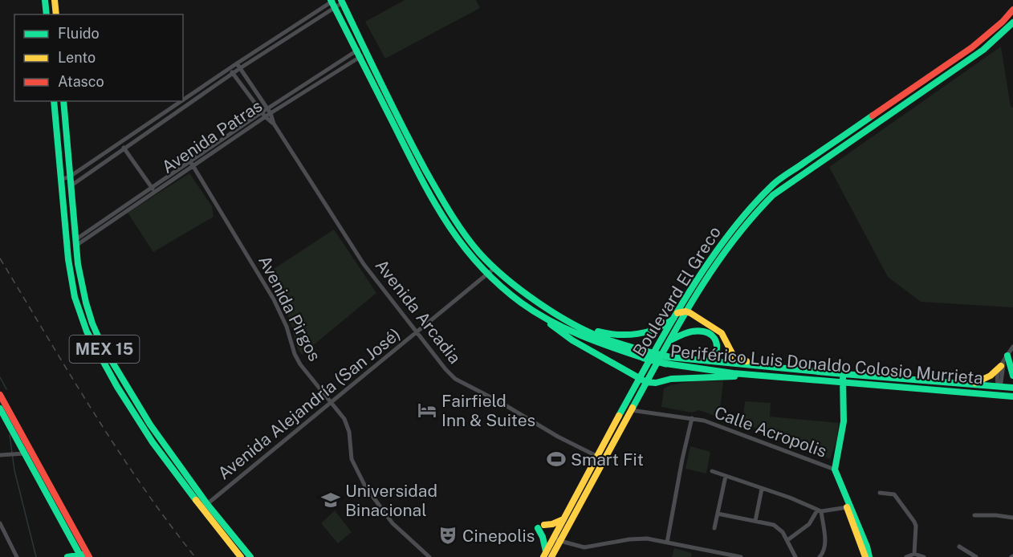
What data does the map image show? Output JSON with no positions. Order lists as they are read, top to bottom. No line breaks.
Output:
{"streets":{"main road":["Boulevard El Greco","MEX 15","Periférico Luis Donaldo Colosio Murrieta"],"street":["Avenida Patras","Avenida Pirgos","Avenida Arcadia","Avenida Alejandría (San José)","Calle Acropolis"]},"crossings":[["Avenida Patras","Avenida Pirgos"],["Avenida Patras","Avenida Arcadia"],["Avenida Patras","MEX 15"],["Avenida Patras","Periférico Luis Donaldo Colosio Murrieta"],["Boulevard El Greco","Avenida Arcadia"],["Boulevard El Greco","Calle Acropolis"],["Avenida Pirgos","Avenida Alejandría (San José)"],["Avenida Arcadia","Avenida Alejandría (San José)"],["MEX 15","Avenida Alejandría (San José)"],["Periférico Luis Donaldo Colosio Murrieta","Avenida Alejandría (San José)"]],"places":{"hotel":["Fairfield Inn & Suites"],"sports":["Smart Fit"],"school or university":["Universidad Binacional"],"theatre":["Cinepolis"]},"legend":["Fluido","Lento","Atasco"]}
